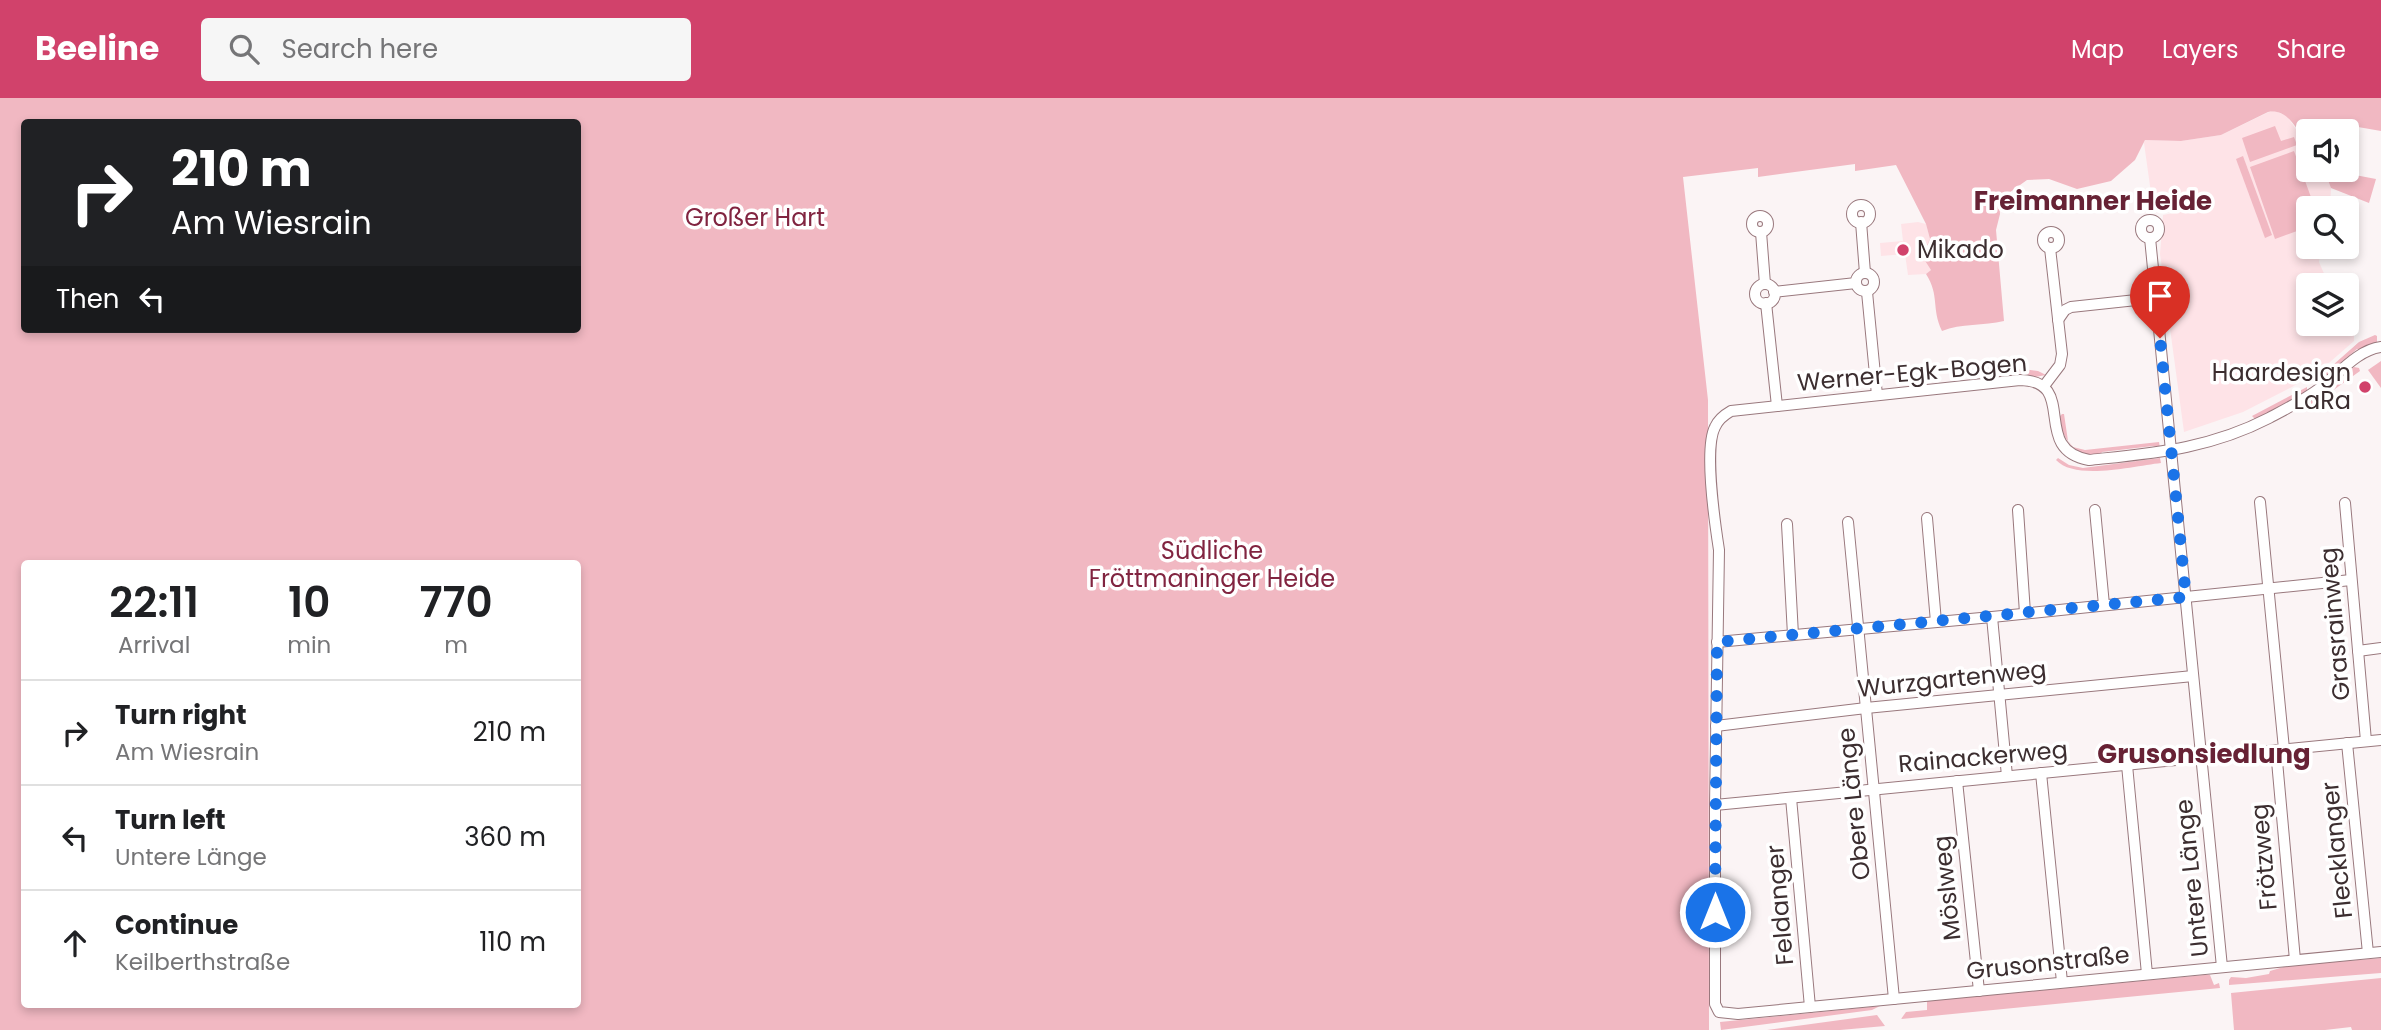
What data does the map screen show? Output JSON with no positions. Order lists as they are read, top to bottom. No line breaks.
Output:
{"streets":{"street":["Werner-Egk-Bogen","Grasrainweg","Wurzgartenweg","Rainackerweg","Obere Länge","Flecklanger","Frötzweg","Untere Länge","Möslweg","Feldanger","Grusonstraße"]},"crossings":[["Werner-Egk-Bogen","Wurzgartenweg"],["Werner-Egk-Bogen","Rainackerweg"],["Werner-Egk-Bogen","Untere Länge"],["Werner-Egk-Bogen","Grusonstraße"],["Grasrainweg","Rainackerweg"],["Wurzgartenweg","Obere Länge"],["Wurzgartenweg","Untere Länge"],["Rainackerweg","Obere Länge"],["Rainackerweg","Flecklanger"],["Rainackerweg","Frötzweg"],["Rainackerweg","Untere Länge"],["Rainackerweg","Möslweg"],["Rainackerweg","Feldanger"],["Obere Länge","Grusonstraße"],["Flecklanger","Grusonstraße"],["Frötzweg","Grusonstraße"],["Untere Länge","Grusonstraße"],["Möslweg","Grusonstraße"],["Feldanger","Grusonstraße"]],"districts":["Freimanner Heide","Grusonsiedlung"],"parks":["Großer Hart","Südliche Fröttmaninger Heide"],"places":["Mikado","Haardesign LaRa"],"page":{"header":"Beeline","search":"Search here","nav":["Map","Layers","Share"],"turn":["210 m","Am Wiesrain"],"then":"Then","eta":["22:11","Arrival","10","min","770","m"],"list":[{"name":"Turn right","note":"Am Wiesrain","value":"210 m"},{"name":"Turn left","note":"Untere Länge","value":"360 m"},{"name":"Continue","note":"Keilberthstraße","value":"110 m"}]}}
